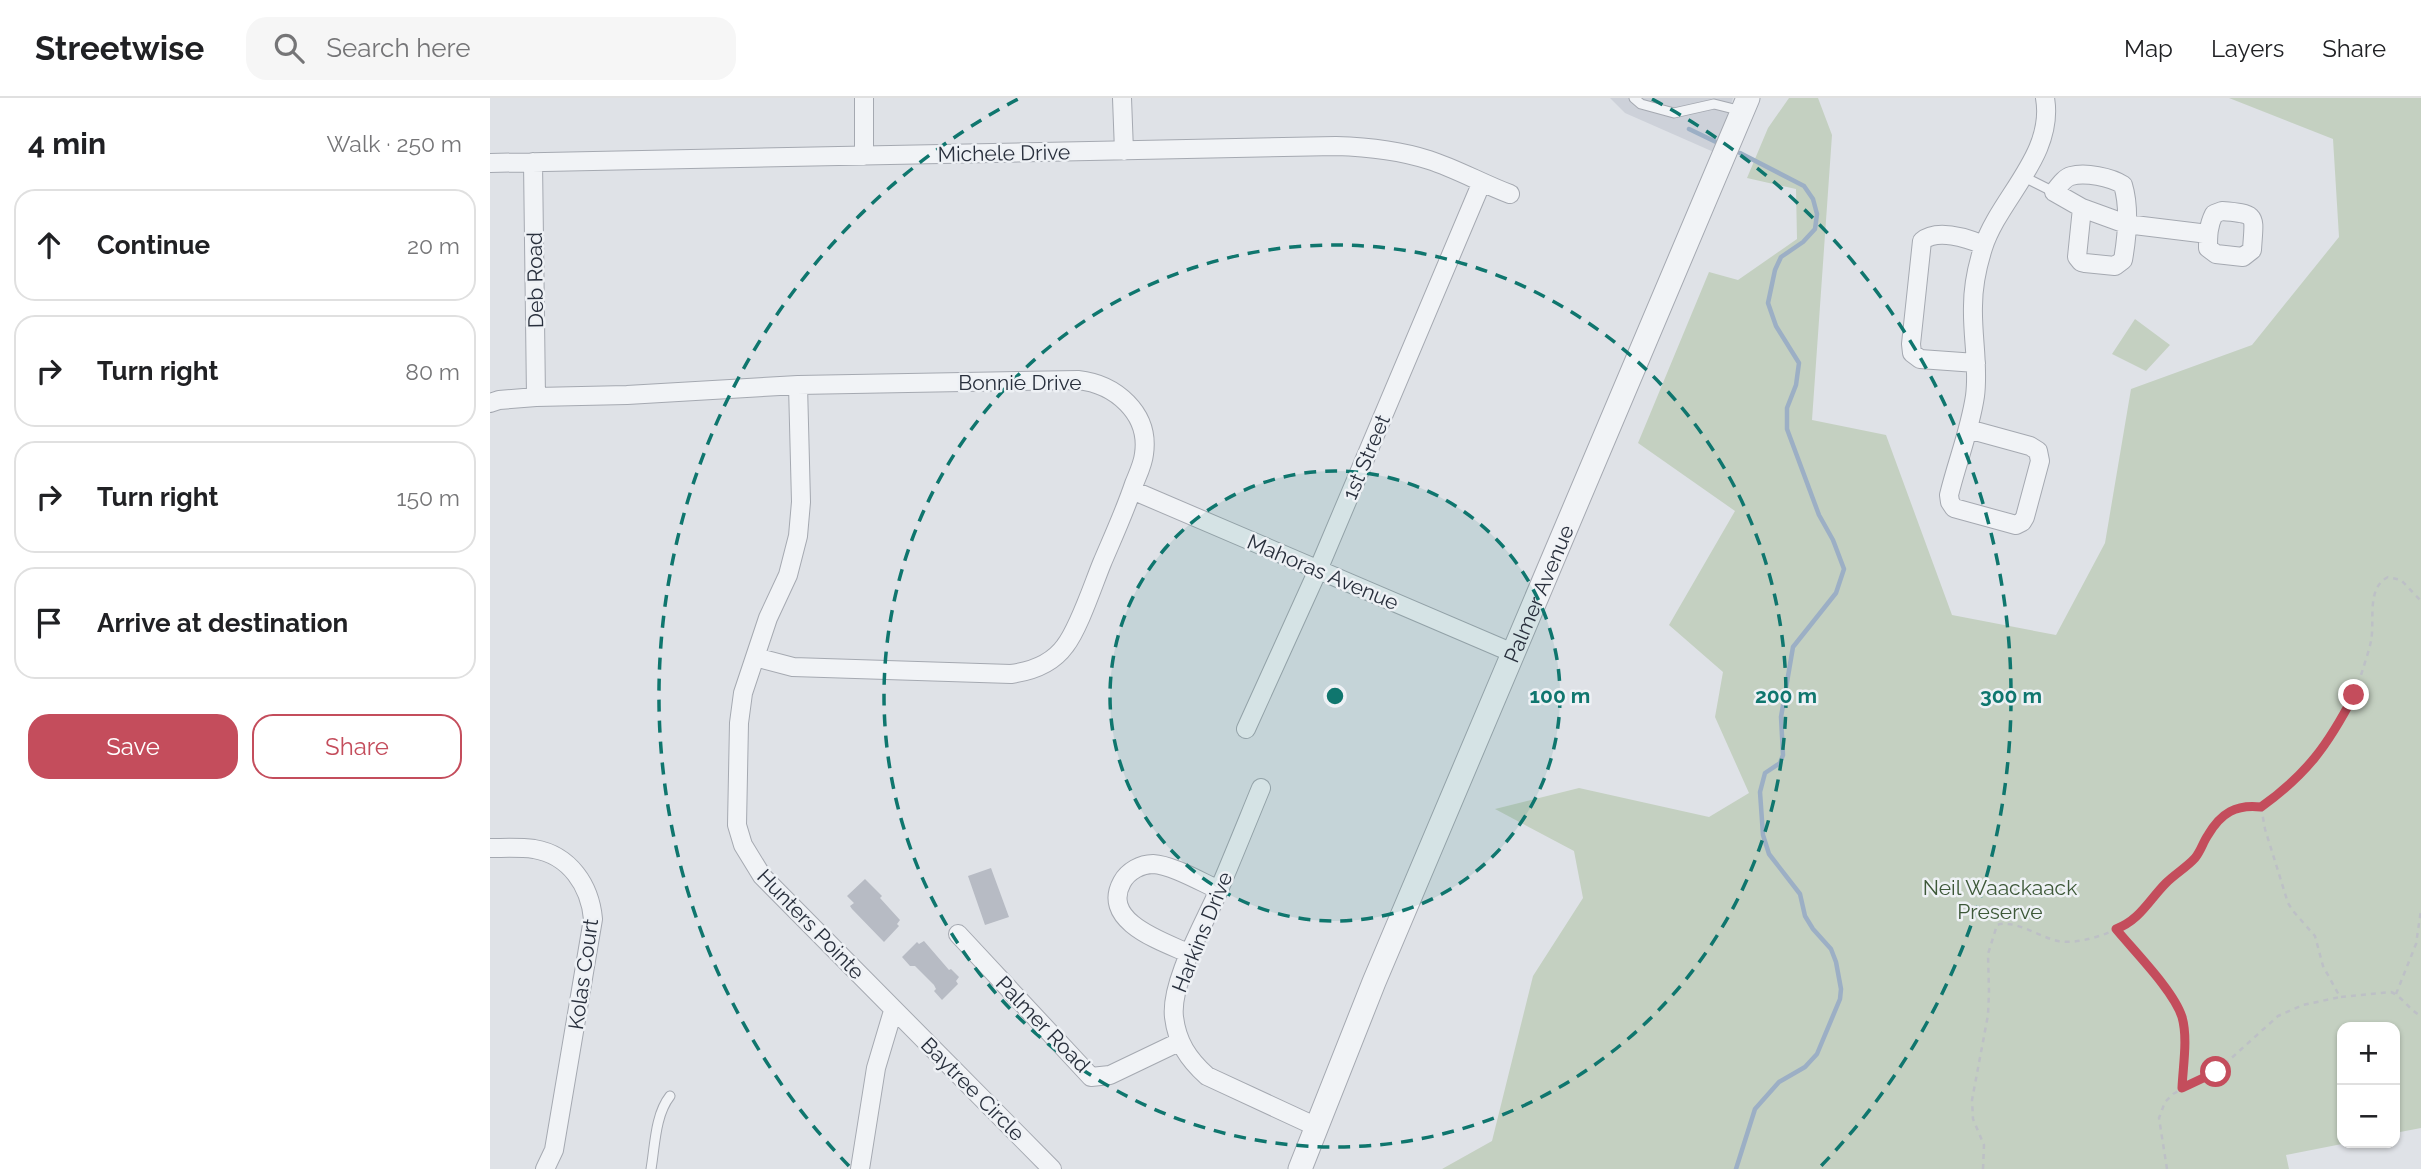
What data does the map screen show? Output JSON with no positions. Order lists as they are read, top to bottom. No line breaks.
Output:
{"streets":{"street":["Michele Drive","Deb Road","Bonnie Drive","1st Street","Mahoras Avenue","Palmer Avenue","Hunters Pointe","Harkins Drive","Kolas Court","Palmer Road","Baytree Circle"]},"crossings":[["Michele Drive","Deb Road"],["Michele Drive","1st Street"],["Deb Road","Bonnie Drive"],["Bonnie Drive","Mahoras Avenue"],["Bonnie Drive","Hunters Pointe"],["1st Street","Mahoras Avenue"],["Mahoras Avenue","Palmer Avenue"],["Hunters Pointe","Baytree Circle"],["Harkins Drive","Palmer Road"]],"parks":["Neil Waackaack Preserve"],"page":{"header":"Streetwise","search":"Search here","nav":["Map","Layers","Share"],"heading":["4 min","Walk · 250 m"],"list":[["Continue","20 m"],["Turn right","80 m"],["Turn right","150 m"],"Arrive at destination"],"buttons":["Save","Share"],"map_buttons":["+","−"]},"rings":["100 m","200 m","300 m"]}
